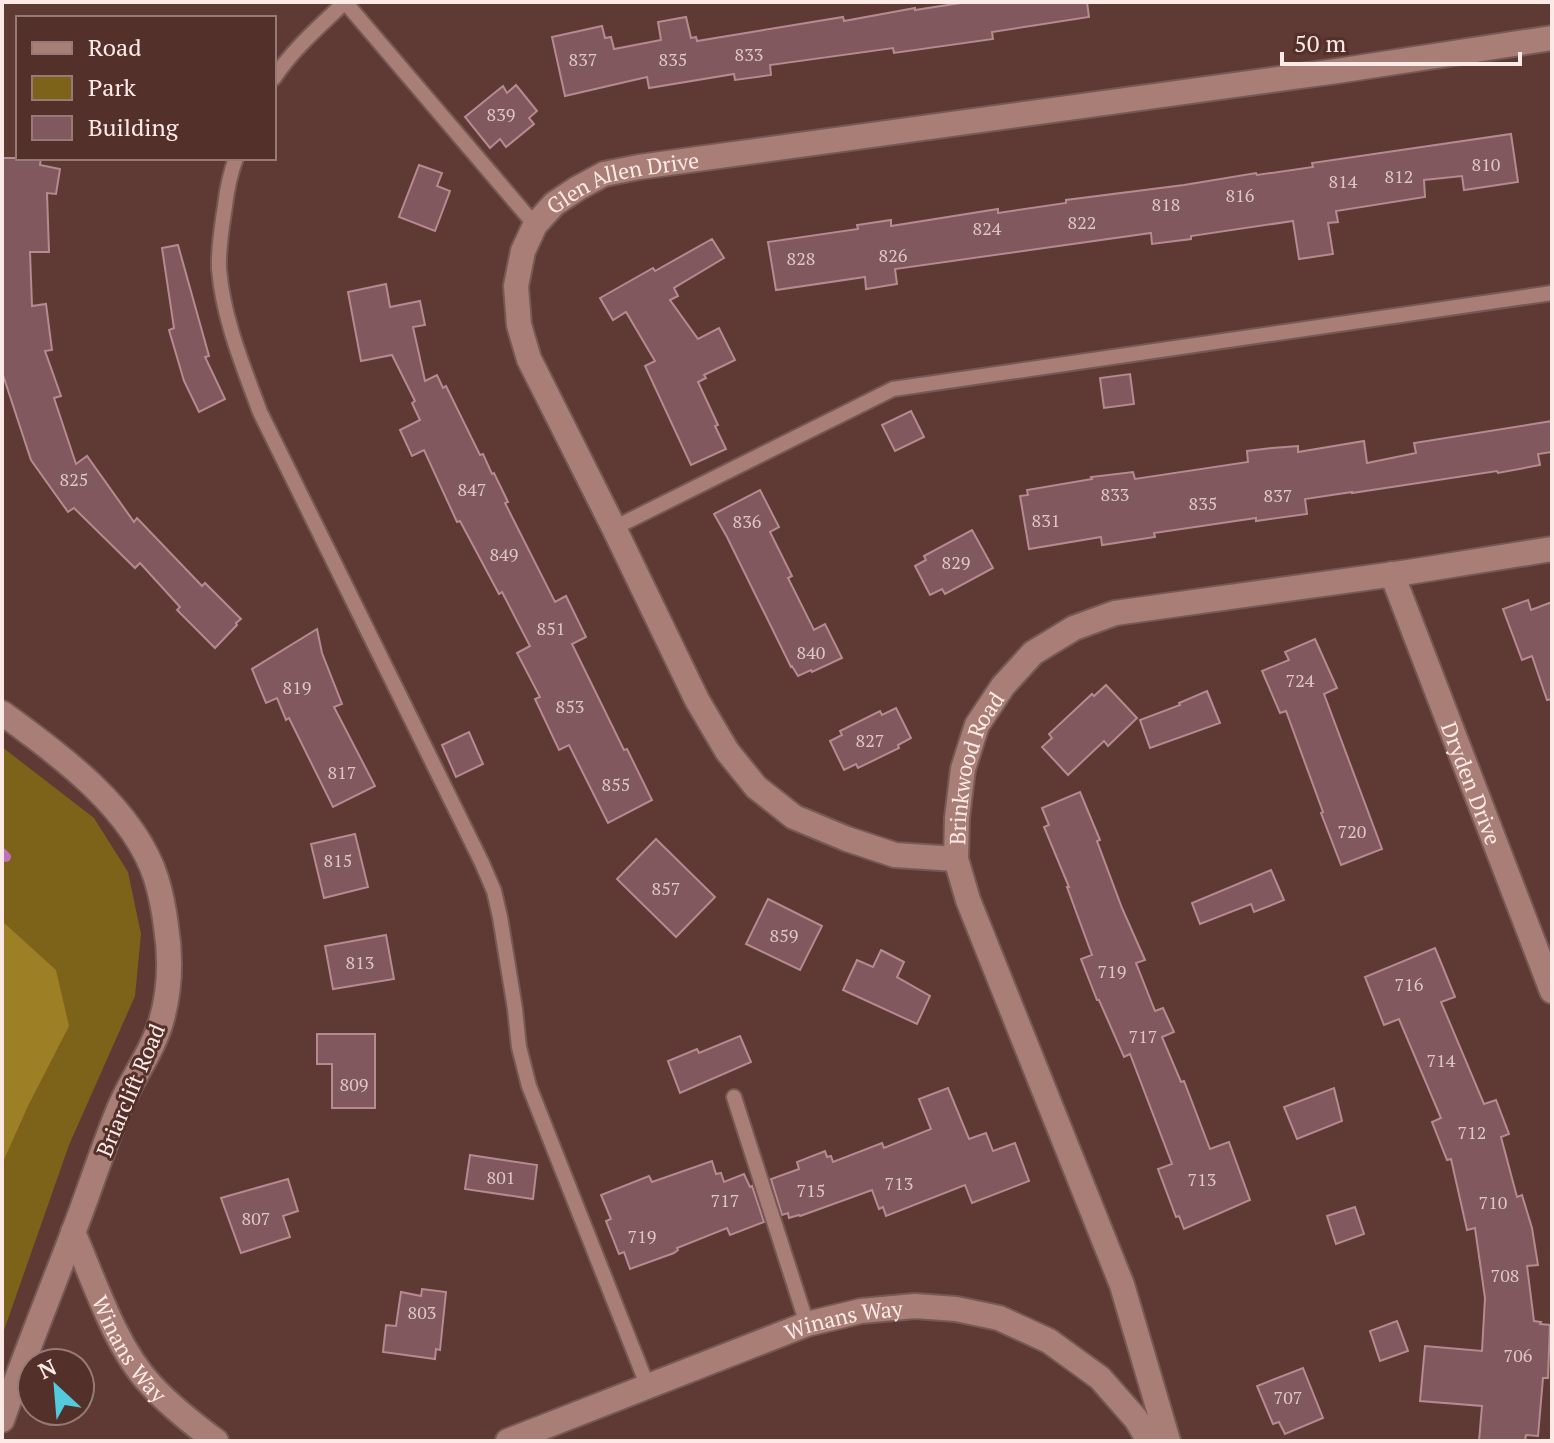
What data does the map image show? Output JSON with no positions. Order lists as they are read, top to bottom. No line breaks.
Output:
{"streets":{"street":["Glen Allen Drive","Brinkwood Road","Dryden Drive","Briarclift Road","Winans Way"]},"crossings":[["Glen Allen Drive","Brinkwood Road"],["Brinkwood Road","Dryden Drive"],["Briarclift Road","Winans Way"]],"house_numbers":["833","837","835","839","810","812","814","816","818","822","824","826","828","825","847","833","837","835","831","836","849","829","851","840","724","819","853","827","817","855","720","815","857","859","813","719","716","717","714","809","712","801","713","713","715","717","710","807","719","708","803","706","707"],"legend":["Road","Park","Building"],"scale_bar":"50 m","north":"top left"}
